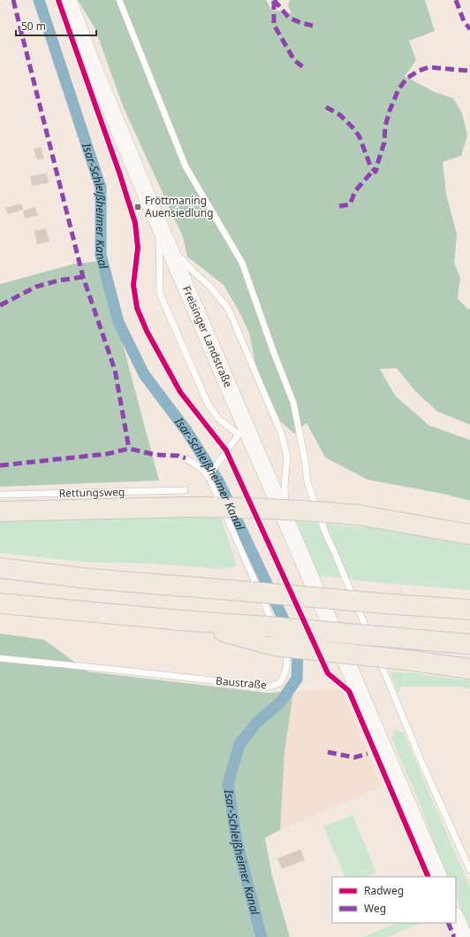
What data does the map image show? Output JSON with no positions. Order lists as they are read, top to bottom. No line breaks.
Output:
{"streets":{"main road":["Freisinger Landstraße"],"lane":["Rettungsweg","Baustraße"]},"water":["Isar-Schleißheimer Kanal"],"places":{"transit":["Fröttmaning Auensiedlung"]},"legend":["Radweg","Weg"],"scale_bar":"50 m"}
